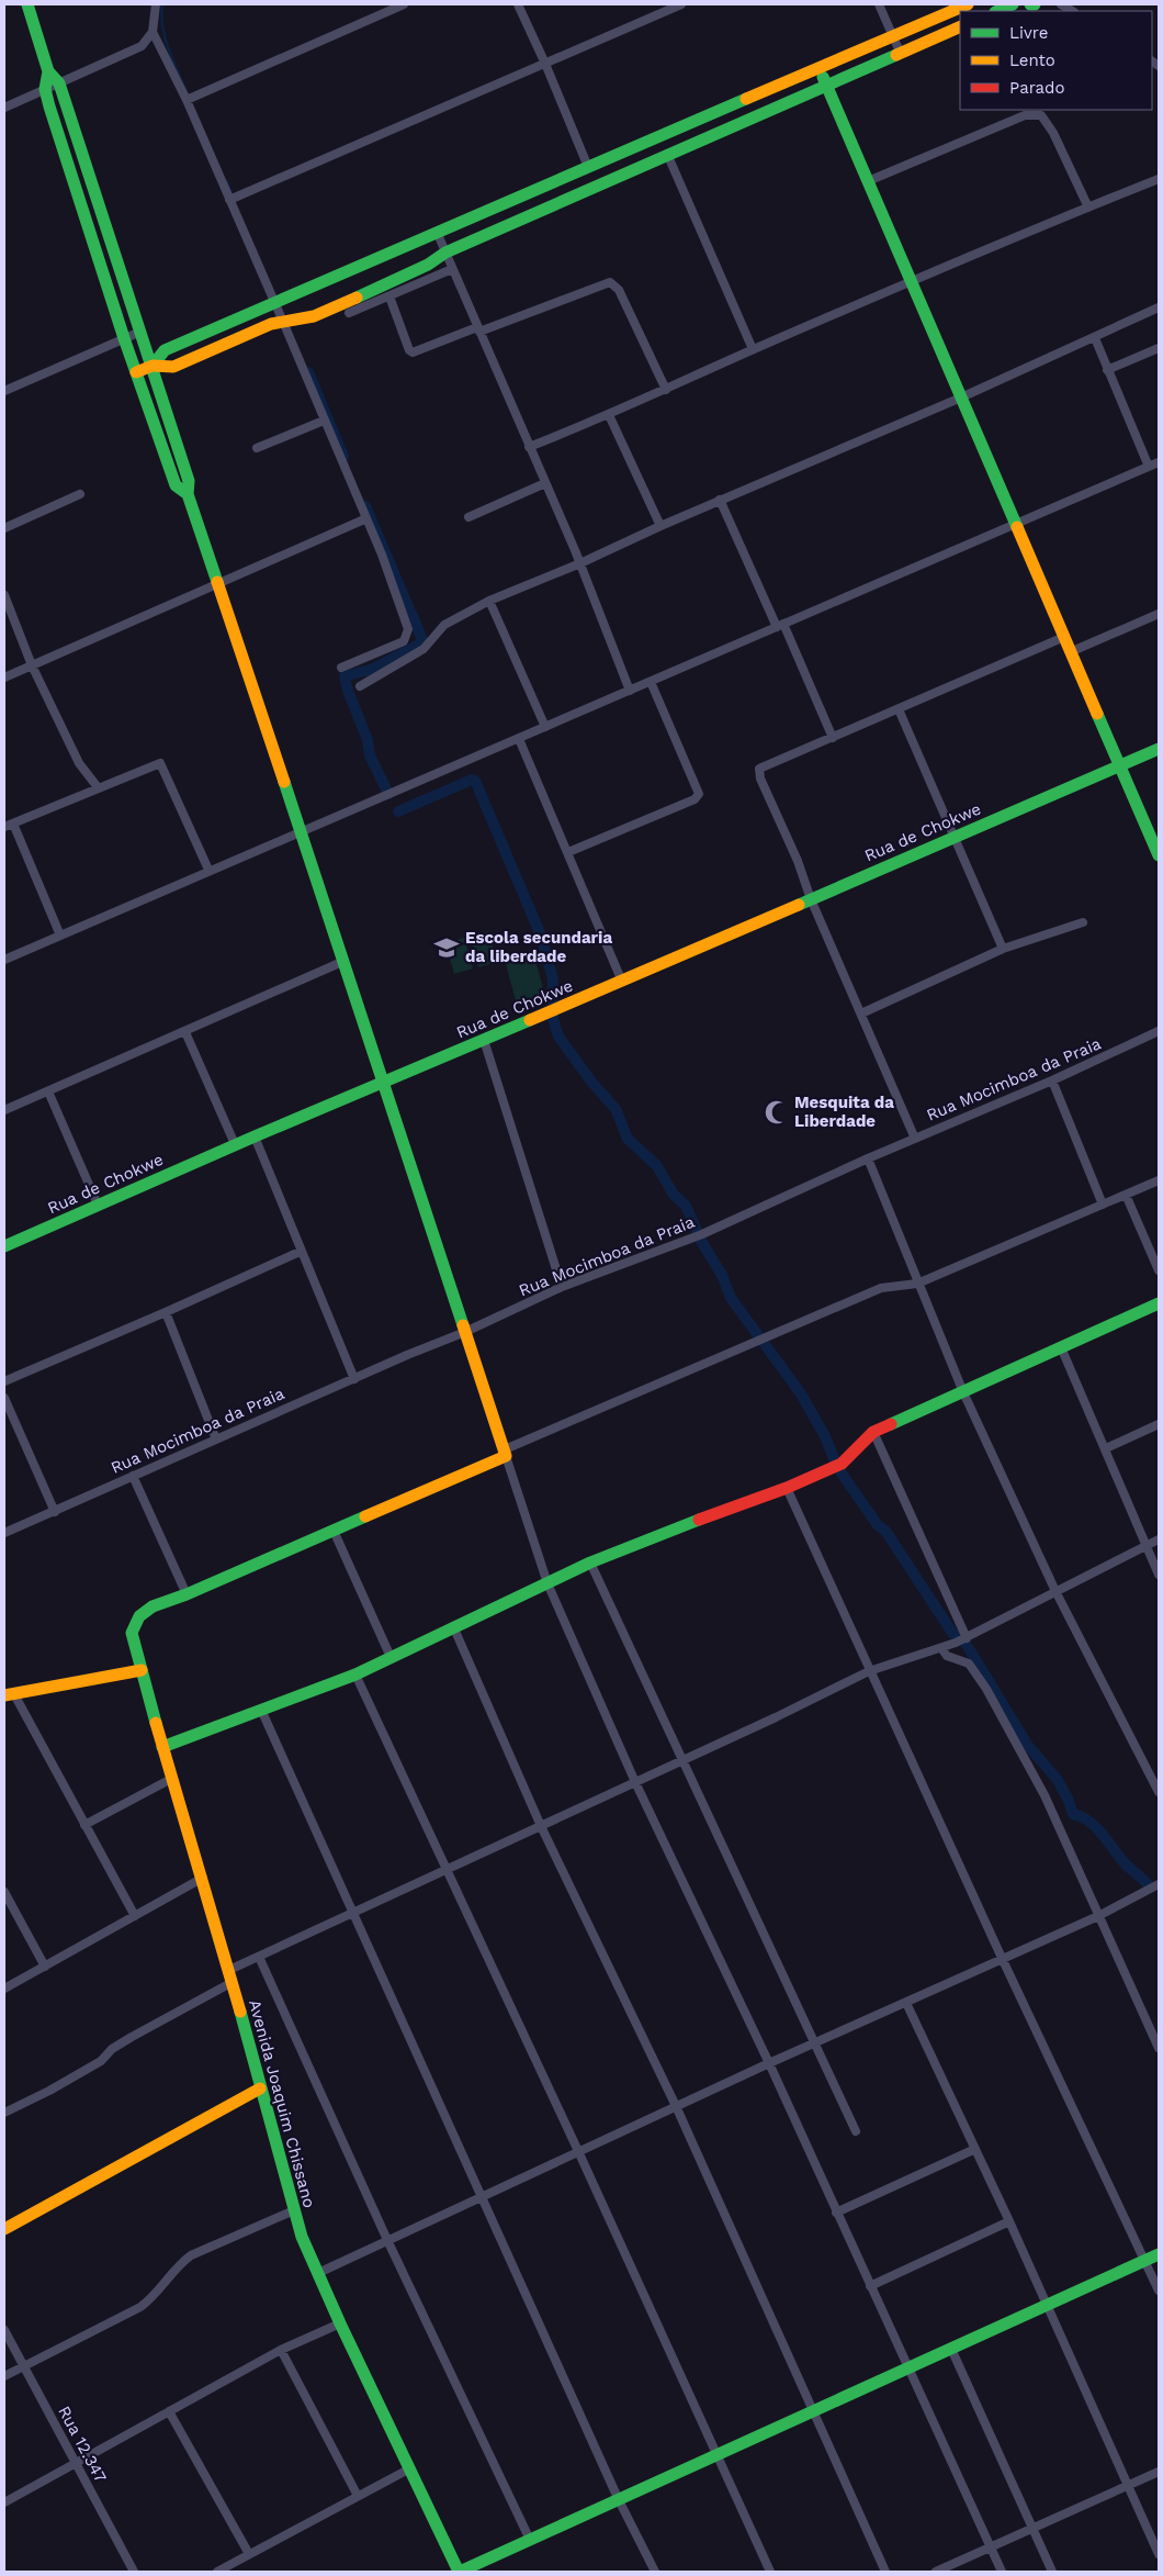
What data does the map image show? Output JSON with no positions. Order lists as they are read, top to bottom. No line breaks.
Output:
{"streets":{"street":["Rua de Chokwe","Rua Mocimboa da Praia","Avenida Joaquim Chissano","Rua 12.347"]},"places":{"school or university":["Escola secundaria da liberdade"],"mosque":["Mesquita da Liberdade"]},"legend":["Livre","Lento","Parado"]}
